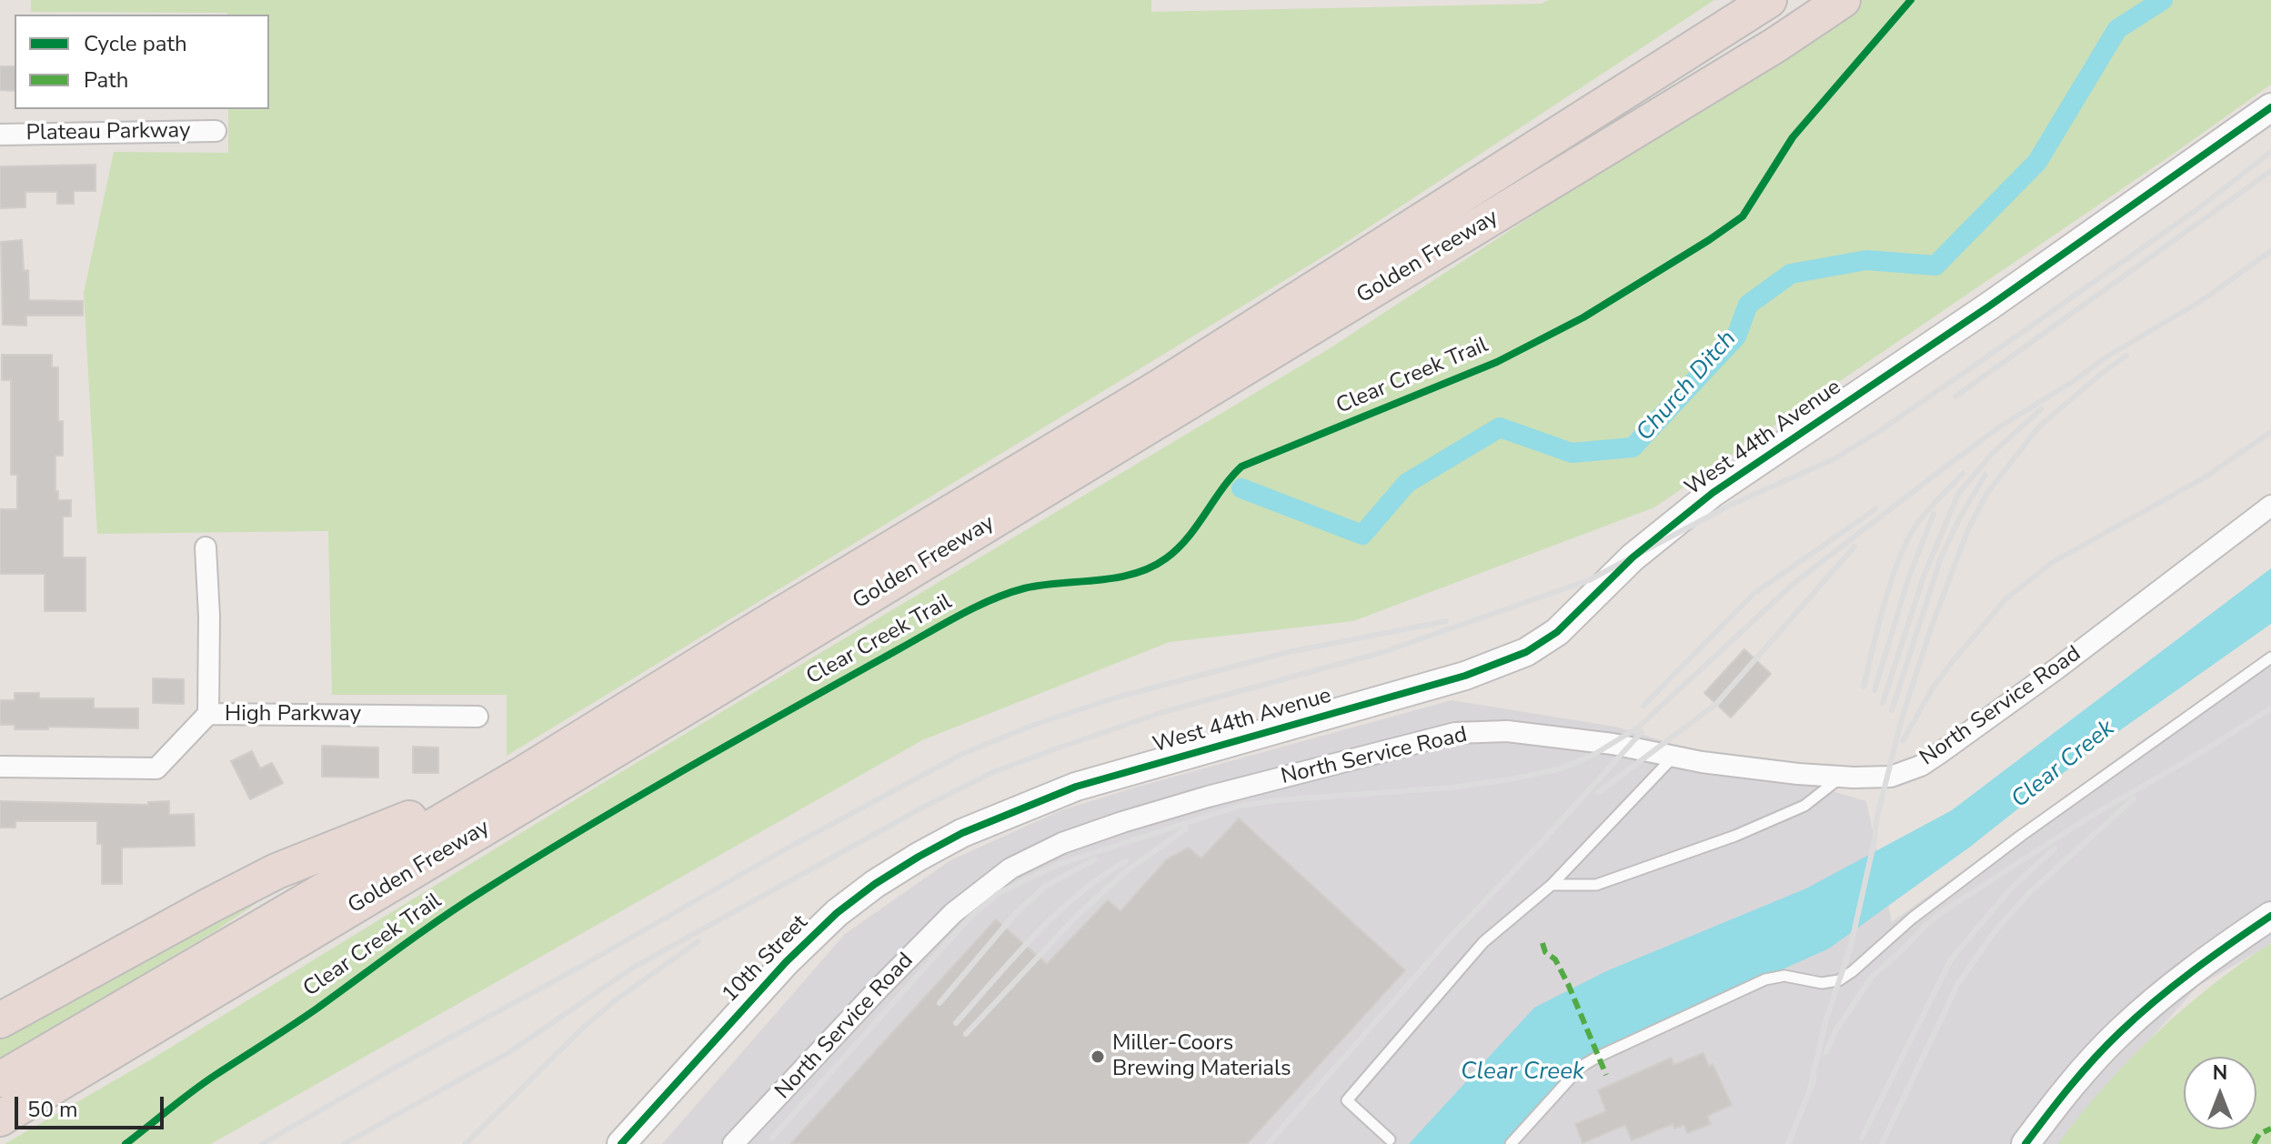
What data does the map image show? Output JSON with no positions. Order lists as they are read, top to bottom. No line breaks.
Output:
{"streets":{"highway":["Golden Freeway"],"street":["Plateau Parkway","West 44th Avenue","North Service Road","High Parkway","10th Street"],"cycle path":["Clear Creek Trail"]},"crossings":[["West 44th Avenue","10th Street"]],"water":["Church Ditch","Clear Creek"],"places":["Miller-Coors Brewing Materials"],"legend":["Cycle path","Path"],"scale_bar":"50 m","north":"top"}
